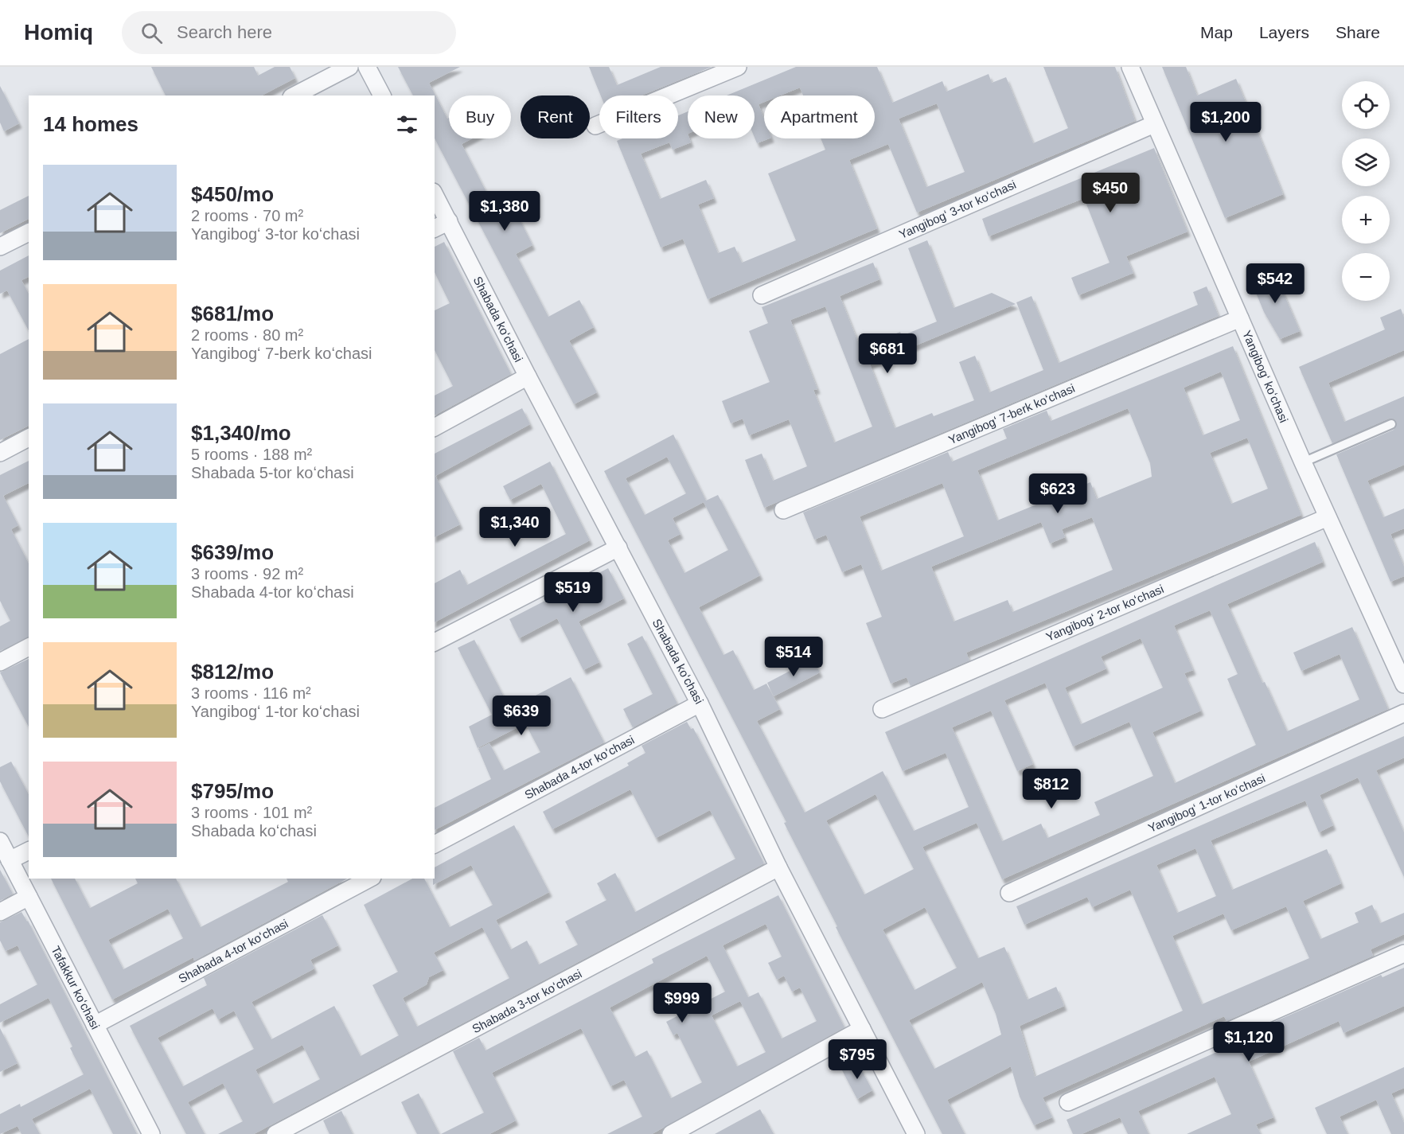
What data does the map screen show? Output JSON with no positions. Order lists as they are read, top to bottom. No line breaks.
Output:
{"streets":{"street":["Yangibogʻ 3-tor koʻchasi","Shabada koʻchasi","Yangibogʻ koʻchasi","Yangibogʻ 7-berk koʻchasi","Yangibogʻ 2-tor koʻchasi","Shabada 4-tor koʻchasi","Yangibogʻ 1-tor koʻchasi","Tafakkur koʻchasi","Shabada 3-tor koʻchasi"]},"crossings":[["Yangibogʻ 3-tor koʻchasi","Yangibogʻ koʻchasi"],["Shabada koʻchasi","Shabada 4-tor koʻchasi"],["Shabada koʻchasi","Shabada 3-tor koʻchasi"],["Yangibogʻ koʻchasi","Yangibogʻ 7-berk koʻchasi"],["Yangibogʻ koʻchasi","Yangibogʻ 2-tor koʻchasi"],["Shabada 4-tor koʻchasi","Tafakkur koʻchasi"]],"page":{"header":"Homiq","search":"Search here","nav":["Map","Layers","Share"],"map_buttons":["+","−"],"chip":["Buy","Rent","Filters","New","Apartment"],"heading":"14 homes","price":["$1,200","$450","$1,380","$542","$681","$623","$1,340","$519","$514","$639","$812","$999","$1,120","$795"],"list":[{"name":"$450/mo","note":"2 rooms · 70 m² · Yangibogʻ 3-tor koʻchasi"},{"name":"$681/mo","note":"2 rooms · 80 m² · Yangibogʻ 7-berk koʻchasi"},{"name":"$1,340/mo","note":"5 rooms · 188 m² · Shabada 5-tor koʻchasi"},{"name":"$639/mo","note":"3 rooms · 92 m² · Shabada 4-tor koʻchasi"},{"name":"$812/mo","note":"3 rooms · 116 m² · Yangibogʻ 1-tor koʻchasi"},{"name":"$795/mo","note":"3 rooms · 101 m² · Shabada koʻchasi"}]}}
